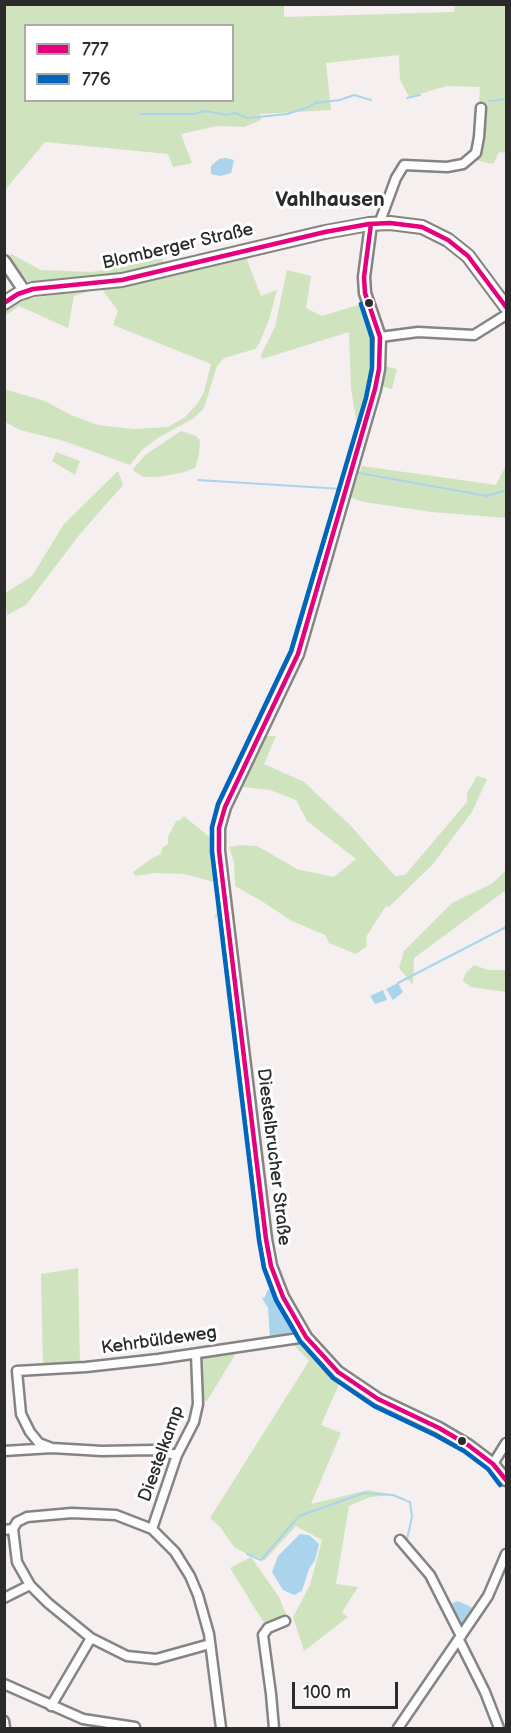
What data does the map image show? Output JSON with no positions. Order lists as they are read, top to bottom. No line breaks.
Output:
{"streets":{"main road":["Blomberger Straße"],"street":["Diestelbrucher Straße","Kehrbüldeweg","Diestelkamp"]},"crossings":[["Blomberger Straße","Diestelbrucher Straße"],["Diestelbrucher Straße","Kehrbüldeweg"],["Kehrbüldeweg","Diestelkamp"]],"districts":["Vahlhausen"],"lines":["transit line 777","transit line 776"],"legend":["777","776"],"scale_bar":"100 m"}
